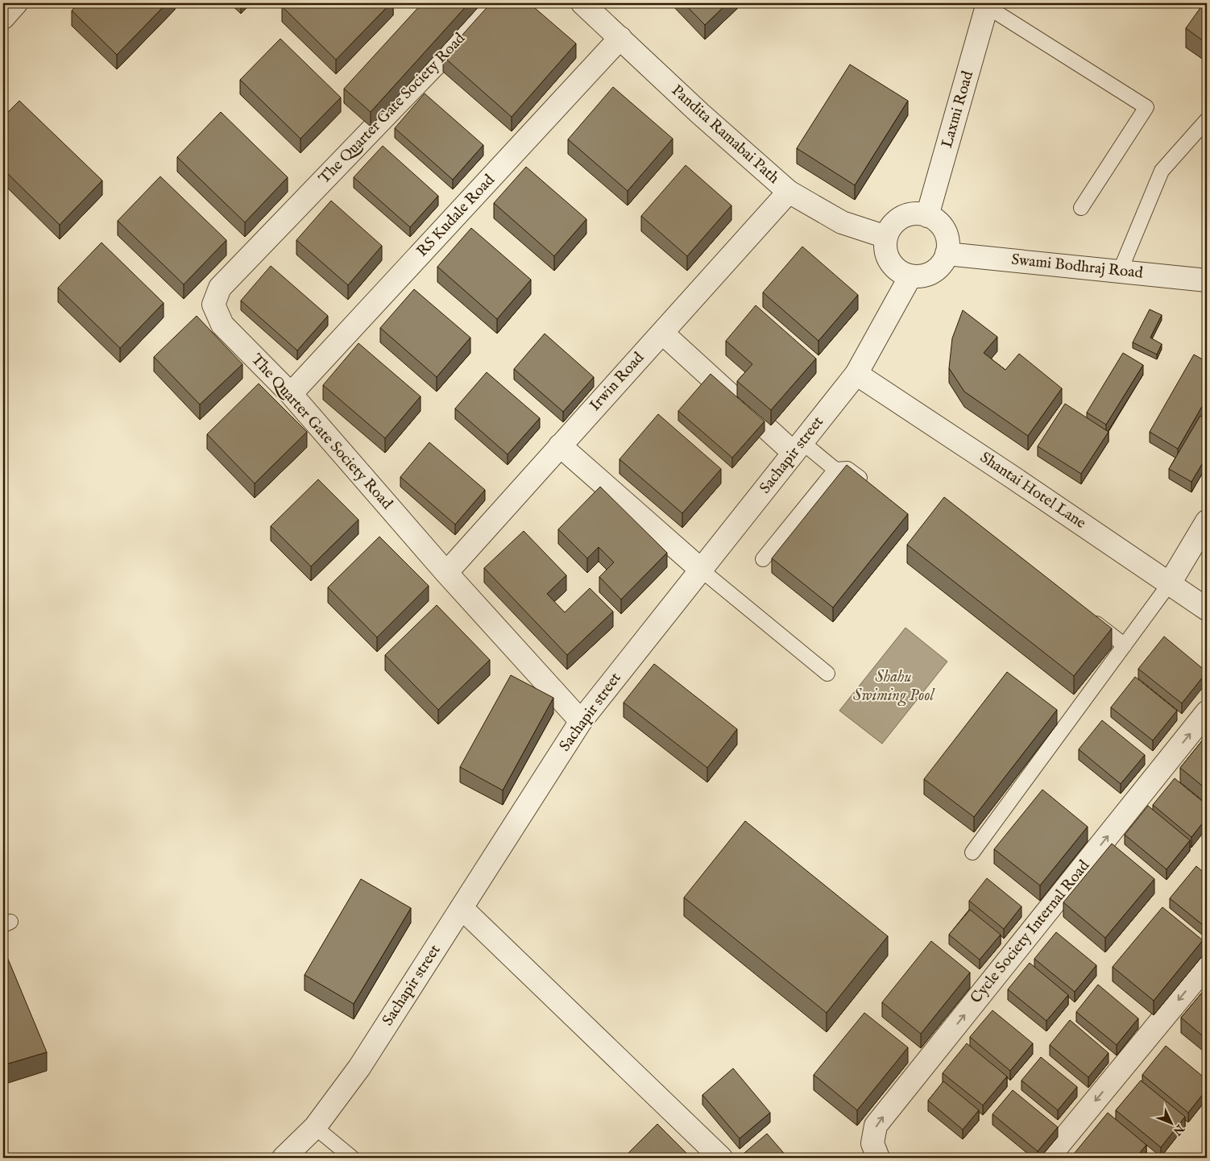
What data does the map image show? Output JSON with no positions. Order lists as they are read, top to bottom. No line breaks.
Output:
{"streets":{"street":["The Quarter Gate Society Road","Laxmi Road","Pandita Ramabai Path","RS Kudale Road","Swami Bodhraj Road","Irwin Road","Sachapir street","Shantai Hotel Lane","Cycle Society Internal Road"]},"crossings":[["The Quarter Gate Society Road","RS Kudale Road"],["The Quarter Gate Society Road","Irwin Road"],["The Quarter Gate Society Road","Sachapir street"],["Laxmi Road","Pandita Ramabai Path"],["Laxmi Road","Swami Bodhraj Road"],["Laxmi Road","Sachapir street"],["Pandita Ramabai Path","RS Kudale Road"],["Pandita Ramabai Path","Swami Bodhraj Road"],["Pandita Ramabai Path","Irwin Road"],["Pandita Ramabai Path","Sachapir street"],["Swami Bodhraj Road","Sachapir street"],["Sachapir street","Shantai Hotel Lane"]],"water":["Shahu Swiming Pool"],"north":"bottom right"}
